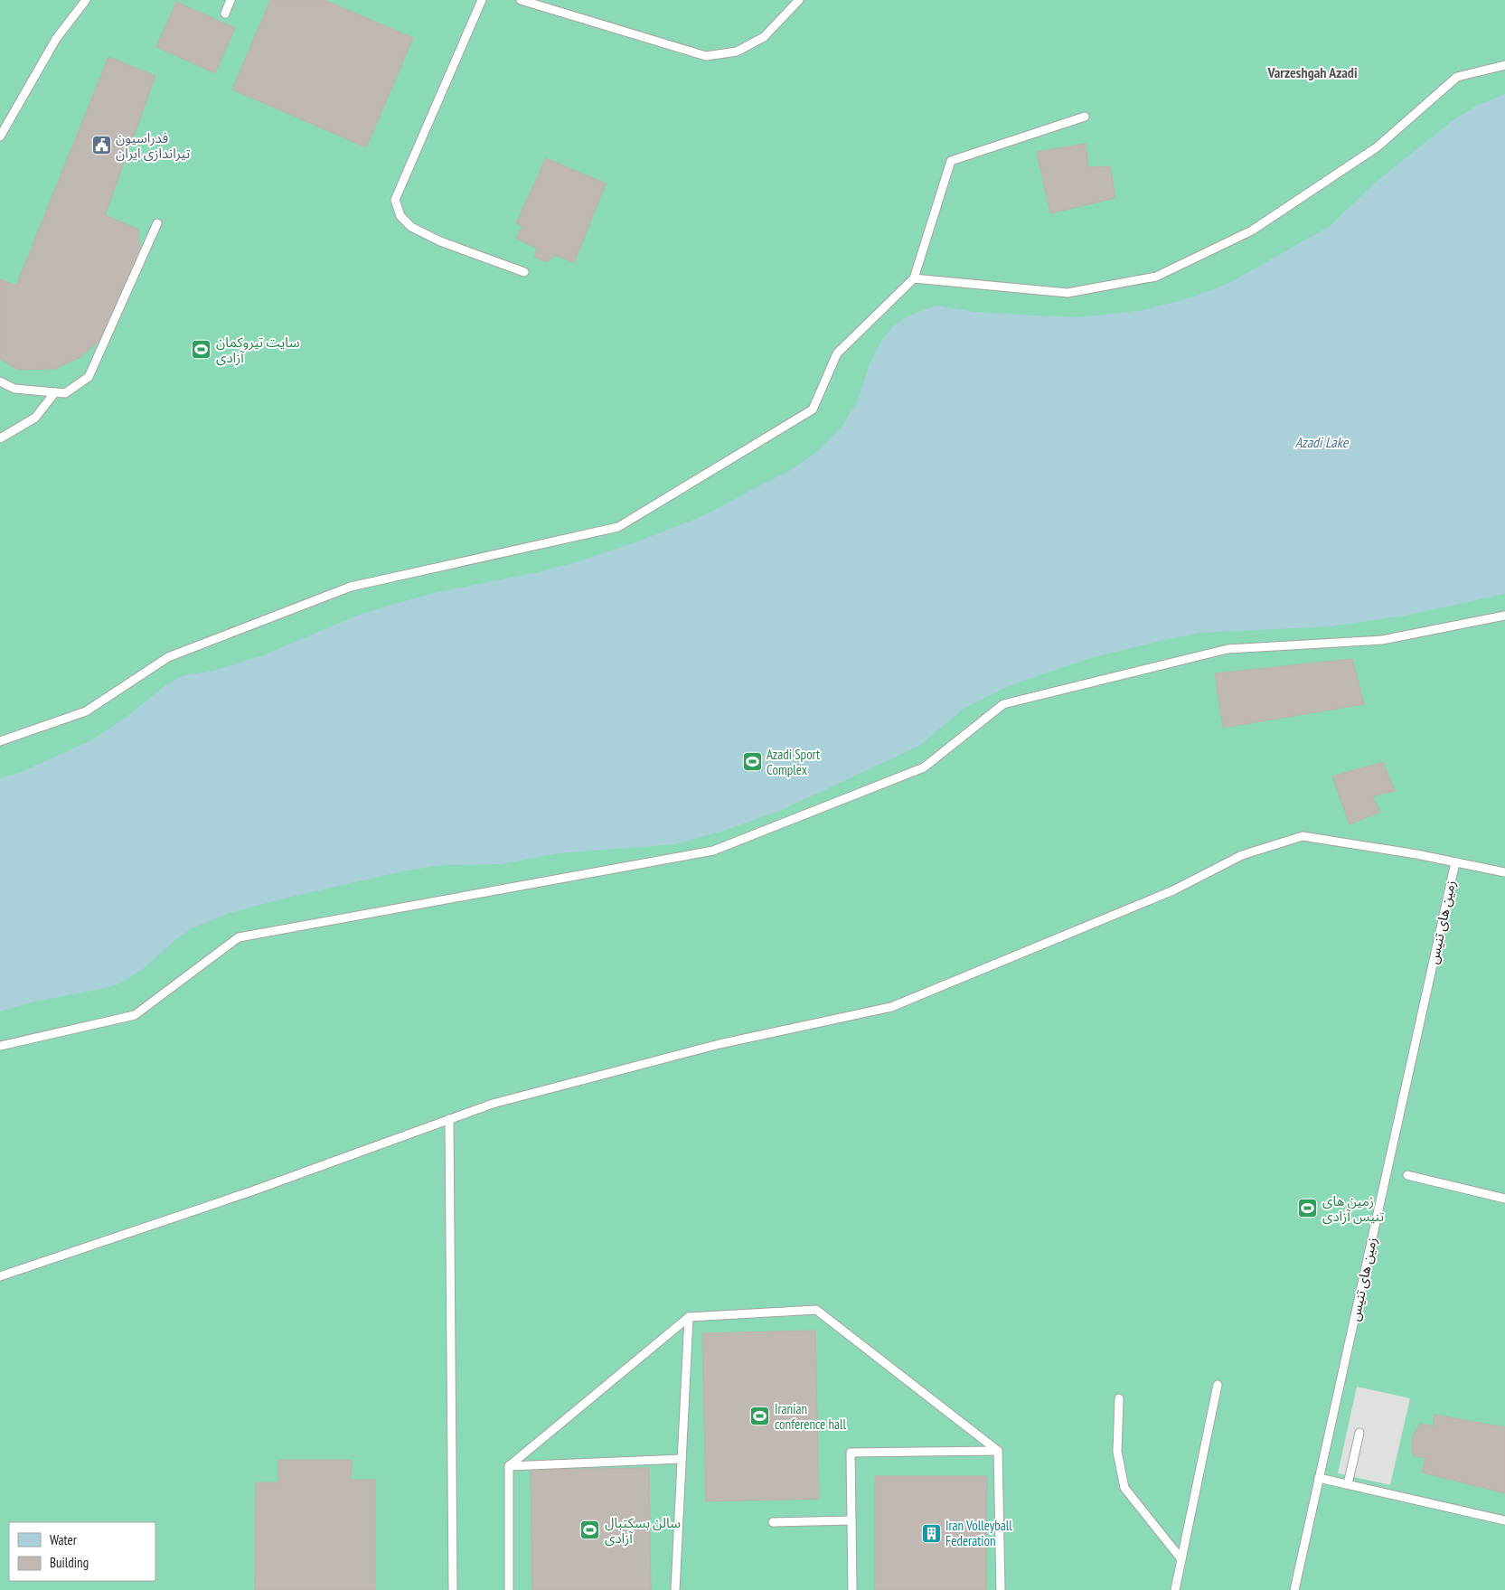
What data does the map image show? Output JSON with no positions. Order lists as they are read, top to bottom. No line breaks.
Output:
{"streets":{"lane":["زمین های تنیس"]},"districts":["Varzeshgah Azadi"],"water":["Azadi Lake"],"places":{"public building":["فدراسیون تیراندازی ایران"],"sports":["سایت تیروکمان آزادی","Azadi Sport Complex","زمین های تنیس آزادی","Iranian conference hall","سالن بسکتبال آزادی"],"building":["Iran Volleyball Federation"]},"legend":["Water","Building"]}
